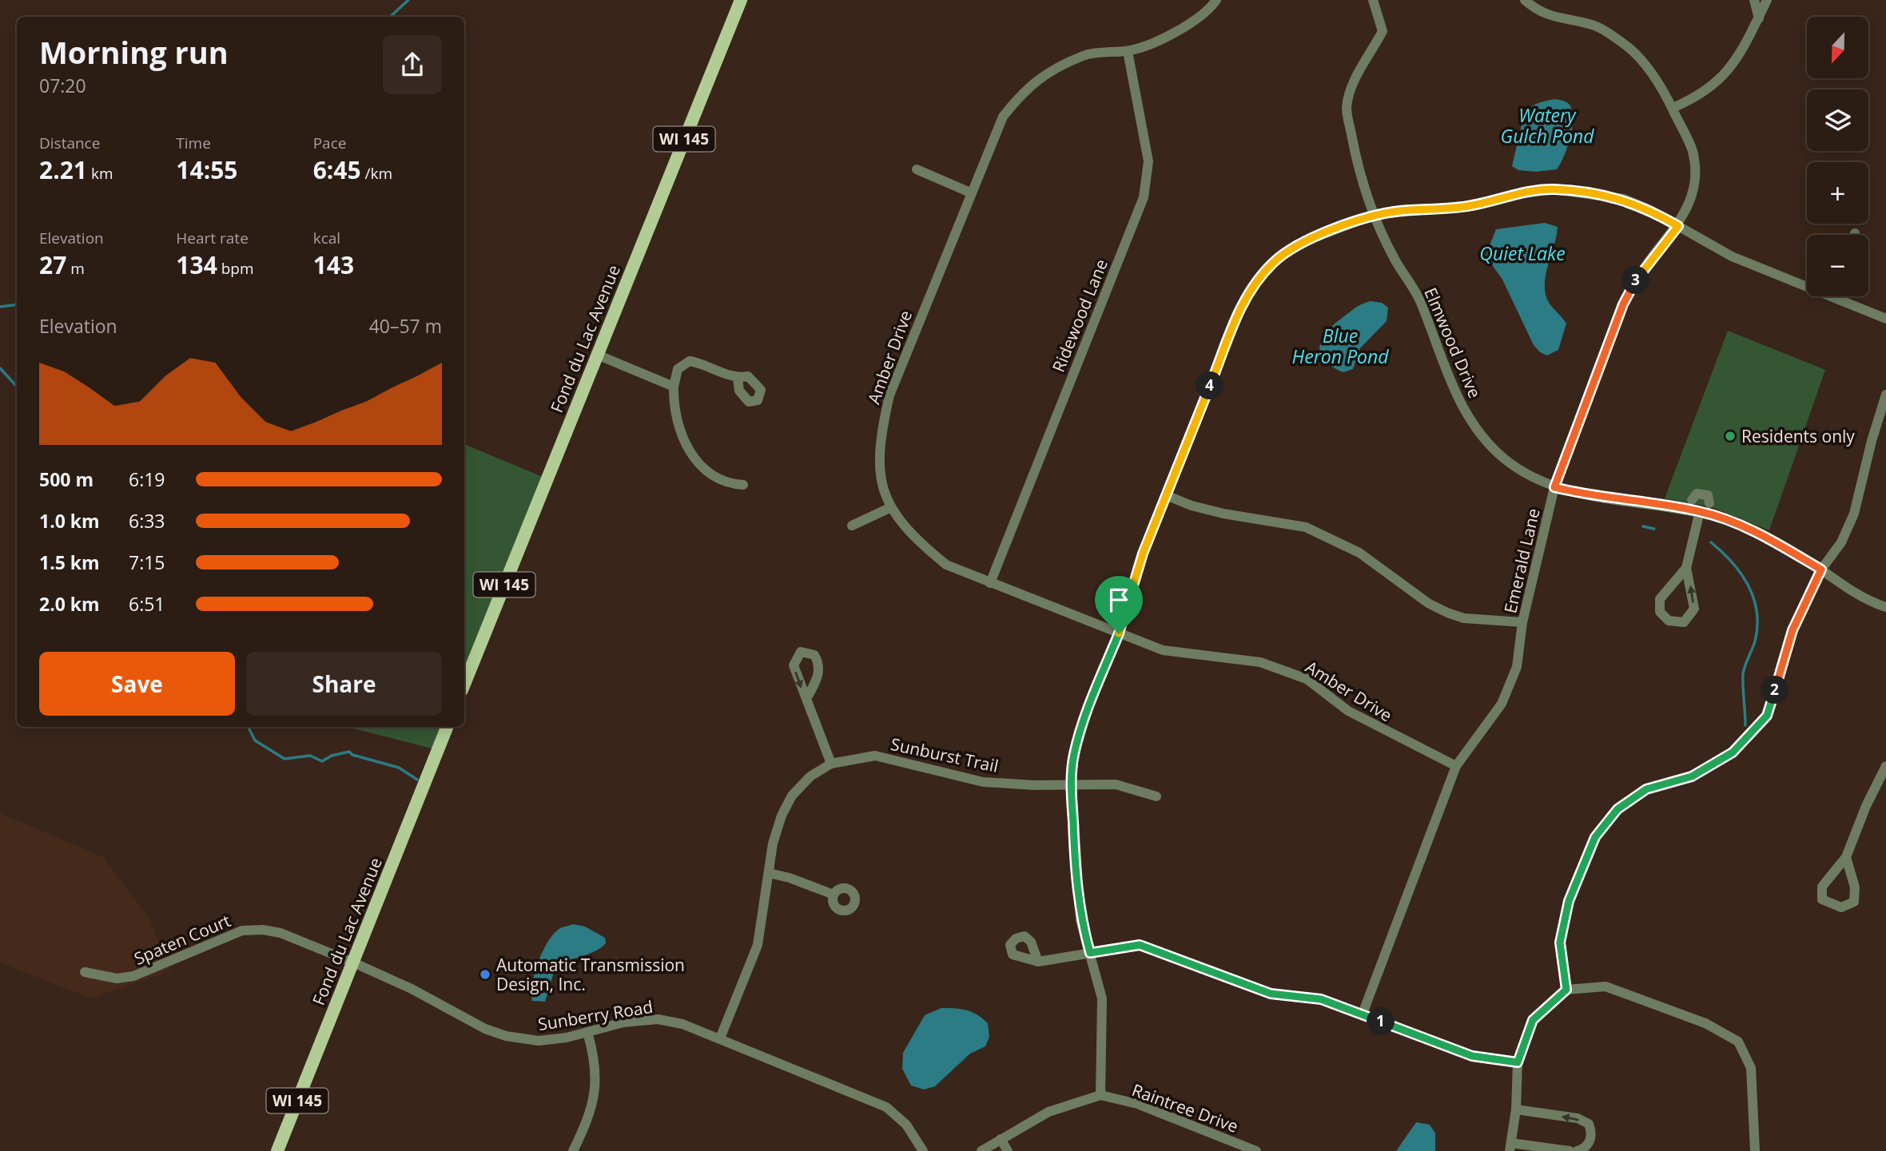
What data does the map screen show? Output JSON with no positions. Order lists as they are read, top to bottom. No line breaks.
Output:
{"streets":{"main road":["WI 145","Fond du Lac Avenue"],"street":["Ridewood Lane","Elmwood Drive","Amber Drive","Emerald Lane","Sunburst Trail","Spaten Court","Sunberry Road","Raintree Drive"]},"crossings":[["Ridewood Lane","Amber Drive"],["Fond du Lac Avenue","Spaten Court"],["Fond du Lac Avenue","Sunberry Road"],["Elmwood Drive","Emerald Lane"],["Amber Drive","Emerald Lane"],["Sunburst Trail","Sunberry Road"],["Spaten Court","Sunberry Road"]],"water":["Watery Gulch Pond","Quiet Lake","Blue Heron Pond"],"places":["Residents only","Automatic Transmission Design, Inc."],"north":"bottom","page":{"map_buttons":["+","−"],"heading":["Morning run","07:20"],"stats":[["Distance","2.21 km"],["Time","14:55"],["Pace","6:45 /km"],["Elevation","27 m"],["Heart rate","134 bpm"],["kcal","143"]],"pins":["3","4","2","1"],"chart":["Elevation","40–57 m"],"list":[{"name":"500 m","note":"6:19"},{"name":"1.0 km","note":"6:33"},{"name":"1.5 km","note":"7:15"},{"name":"2.0 km","note":"6:51"}],"buttons":["Save","Share"]}}
